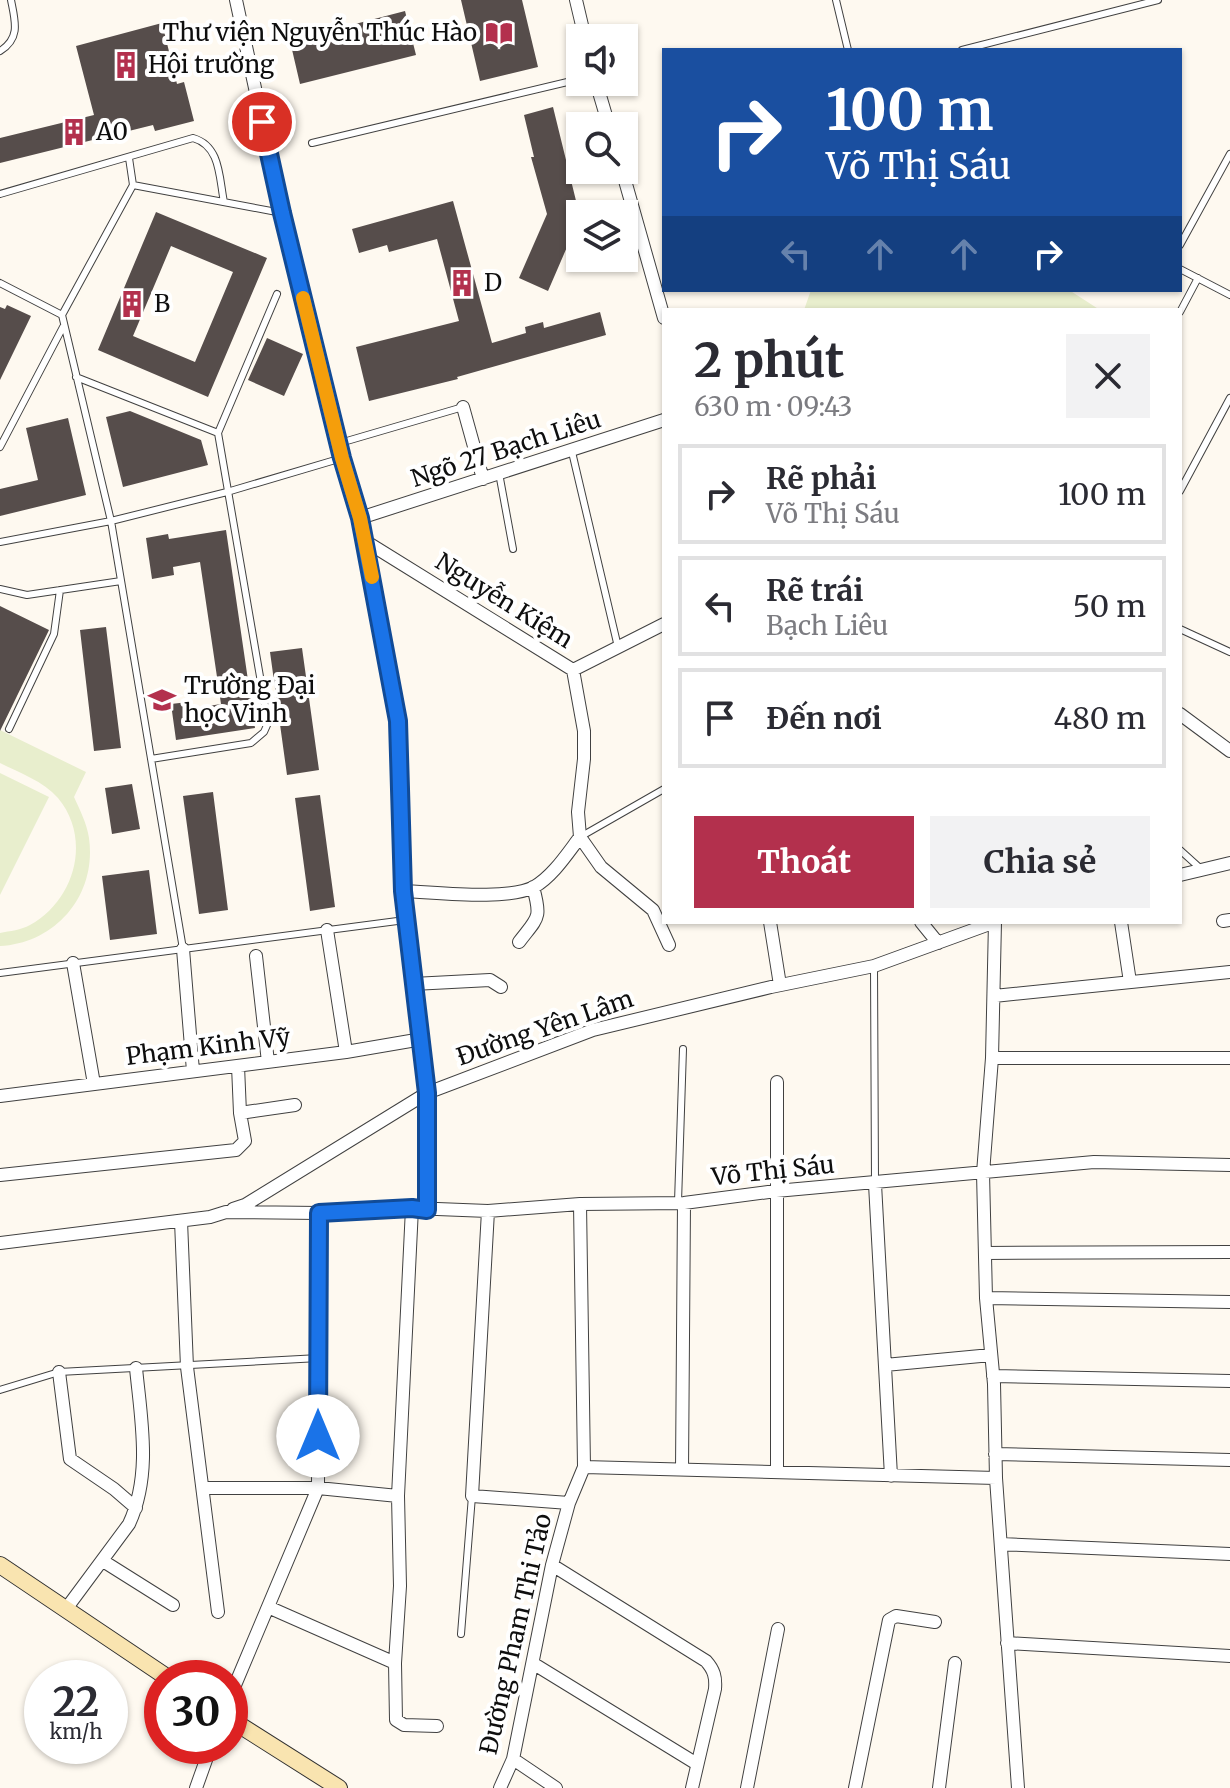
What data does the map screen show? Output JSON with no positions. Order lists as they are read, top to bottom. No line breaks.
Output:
{"streets":{"street":["Ngõ 27 Bạch Liêu","Nguyễn Kiệm","Đường Yên Lâm","Phạm Kinh Vỹ","Võ Thị Sáu","Đường Pham Thi Tảo"]},"crossings":[["Đường Yên Lâm","Võ Thị Sáu"],["Võ Thị Sáu","Đường Pham Thi Tảo"]],"places":{"library":["Thư viện Nguyễn Thúc Hào"],"building":["Hội trường","A0","D","B"],"school or university":["Trường Đại học Vinh"]},"page":{"turn":["100 m","Võ Thị Sáu"],"heading":["2 phút","630 m · 09:43"],"list":[{"name":"Rẽ phải","note":"Võ Thị Sáu","value":"100 m"},{"name":"Rẽ trái","note":"Bạch Liêu","value":"50 m"},{"name":"Đến nơi","value":"480 m"}],"buttons":["Thoát","Chia sẻ"],"speed":"22 km/h","limit":"30"}}
